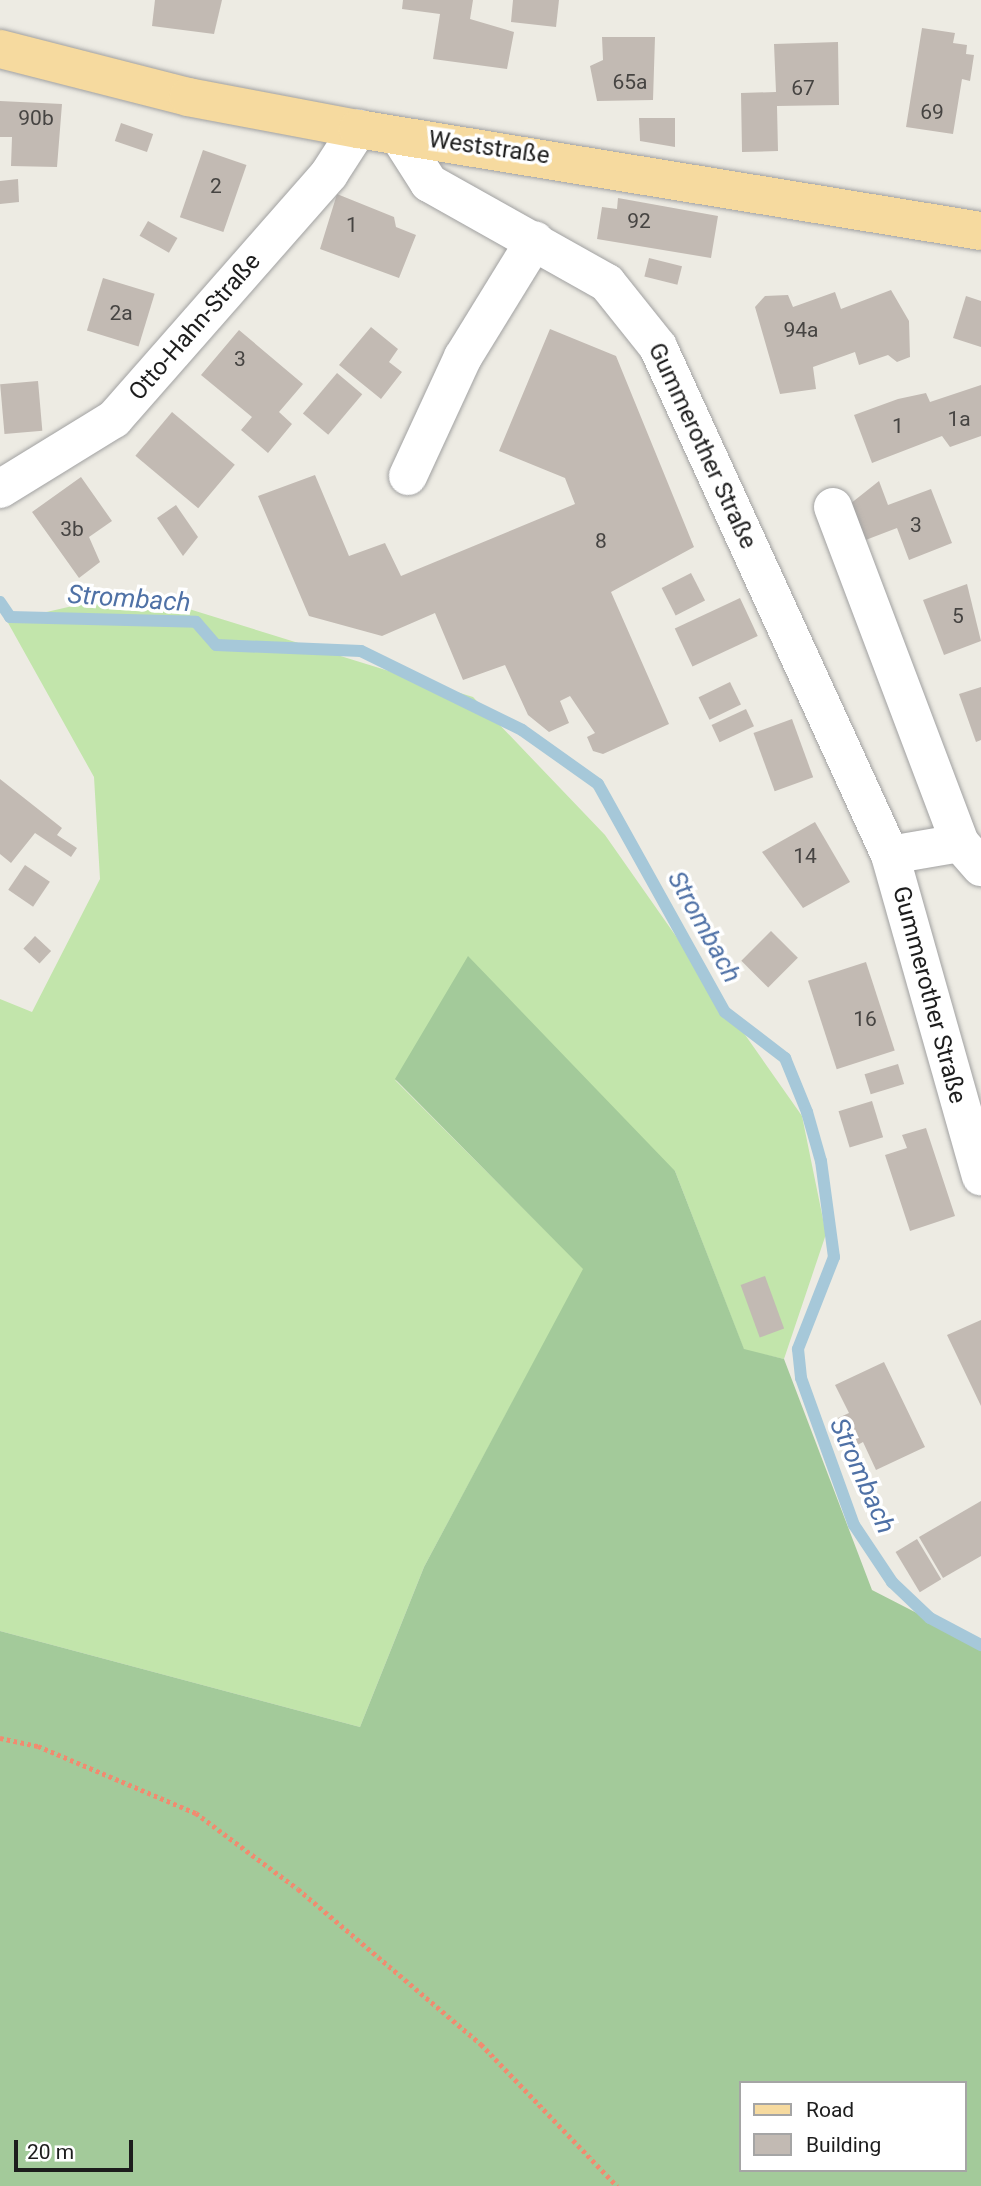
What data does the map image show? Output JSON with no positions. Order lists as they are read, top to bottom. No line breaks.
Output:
{"streets":{"main road":["Weststraße"],"street":["Otto-Hahn-Straße","Gummerother Straße"]},"crossings":[["Weststraße","Otto-Hahn-Straße"],["Weststraße","Gummerother Straße"]],"water":["Strombach"],"house_numbers":["65a","67","69","90b","2","92","1","2a","94a","3","1a","1","3","3b","8","5","14","16"],"legend":["Road","Building"],"scale_bar":"20 m"}
